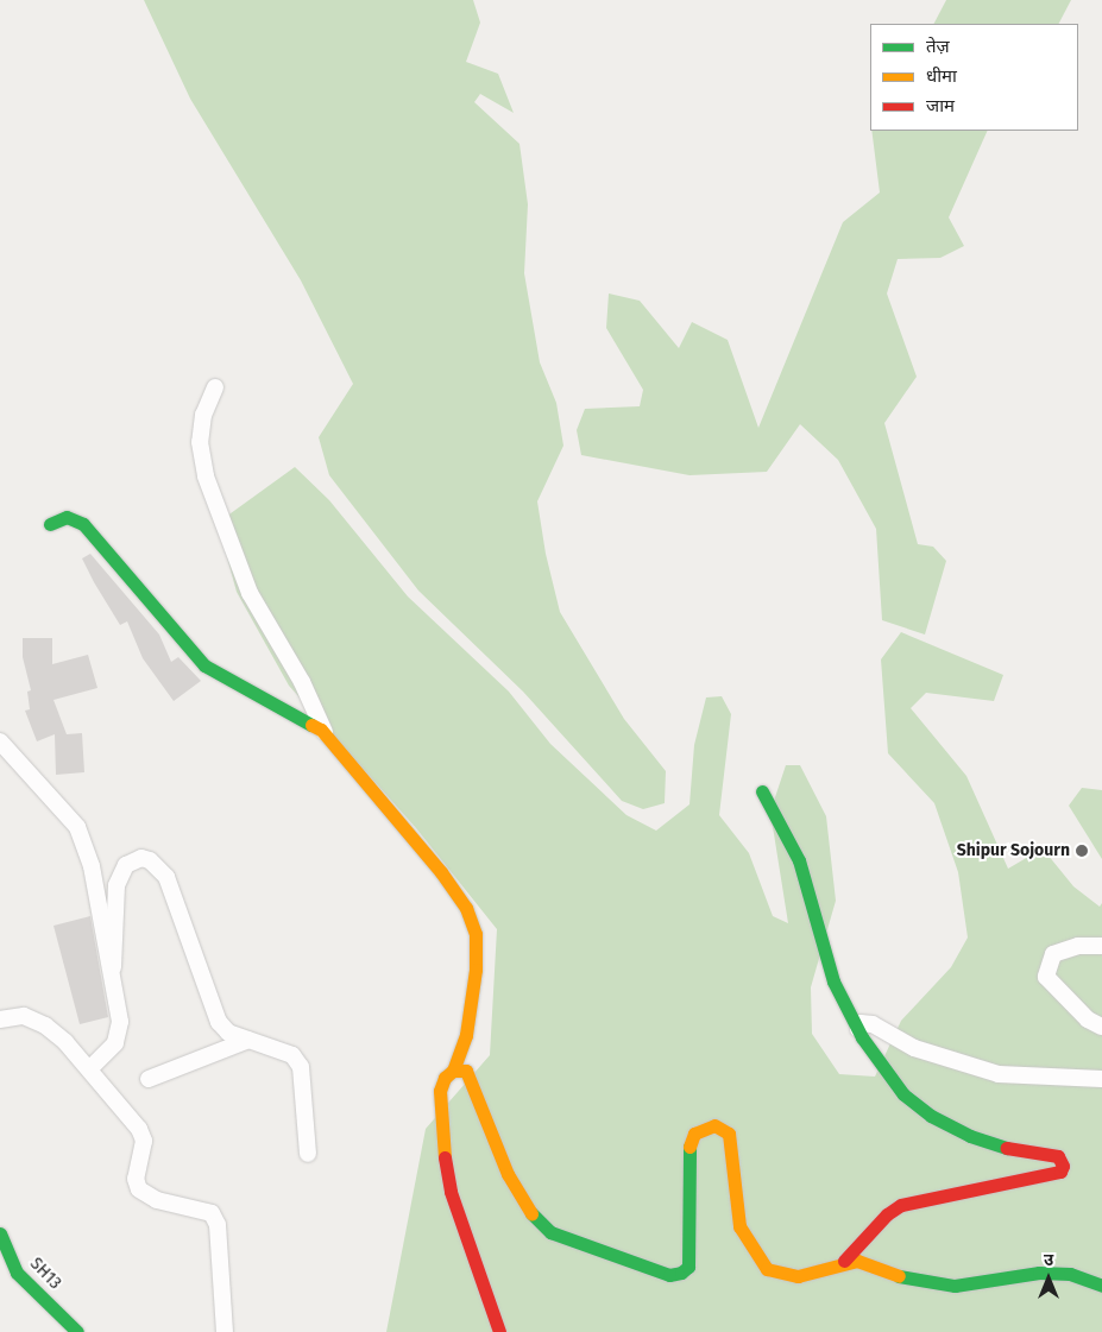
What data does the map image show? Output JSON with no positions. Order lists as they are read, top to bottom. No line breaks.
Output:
{"streets":{"street":["SH13"]},"places":["Shipur Sojourn"],"legend":["तेज़","धीमा","जाम"],"north":"top"}
